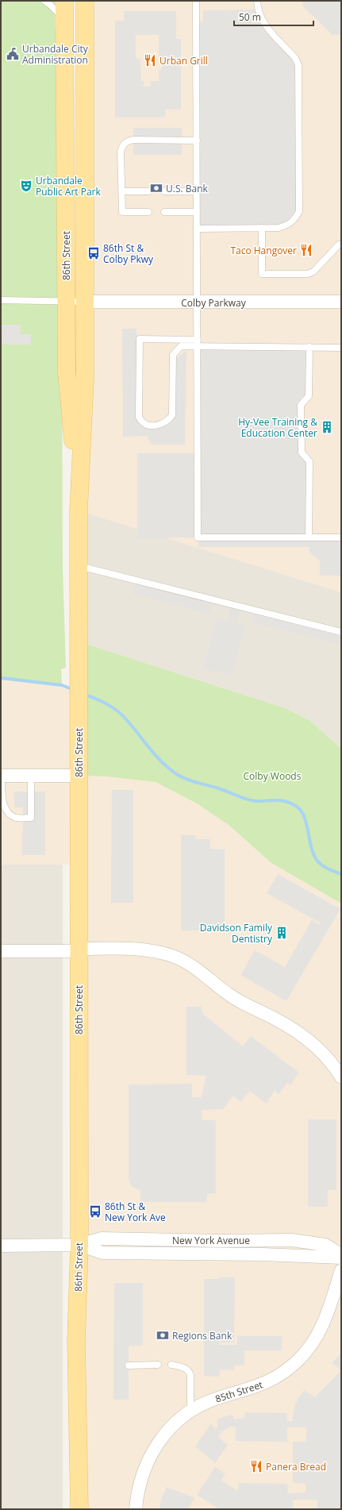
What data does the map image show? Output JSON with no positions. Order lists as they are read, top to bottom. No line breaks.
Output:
{"streets":{"main road":["86th Street"],"street":["Colby Parkway","New York Avenue","85th Street"]},"crossings":[["86th Street","Colby Parkway"],["86th Street","New York Avenue"]],"parks":["Colby Woods"],"places":{"public building":["Urbandale City Administration"],"restaurant":["Urban Grill","Taco Hangover","Panera Bread"],"theatre":["Urbandale Public Art Park"],"bank":["U.S. Bank","Regions Bank"],"bus stop":["86th St & Colby Pkwy","86th St & New York Ave"],"building":["Hy-Vee Training & Education Center","Davidson Family Dentistry"]},"scale_bar":"50 m"}
